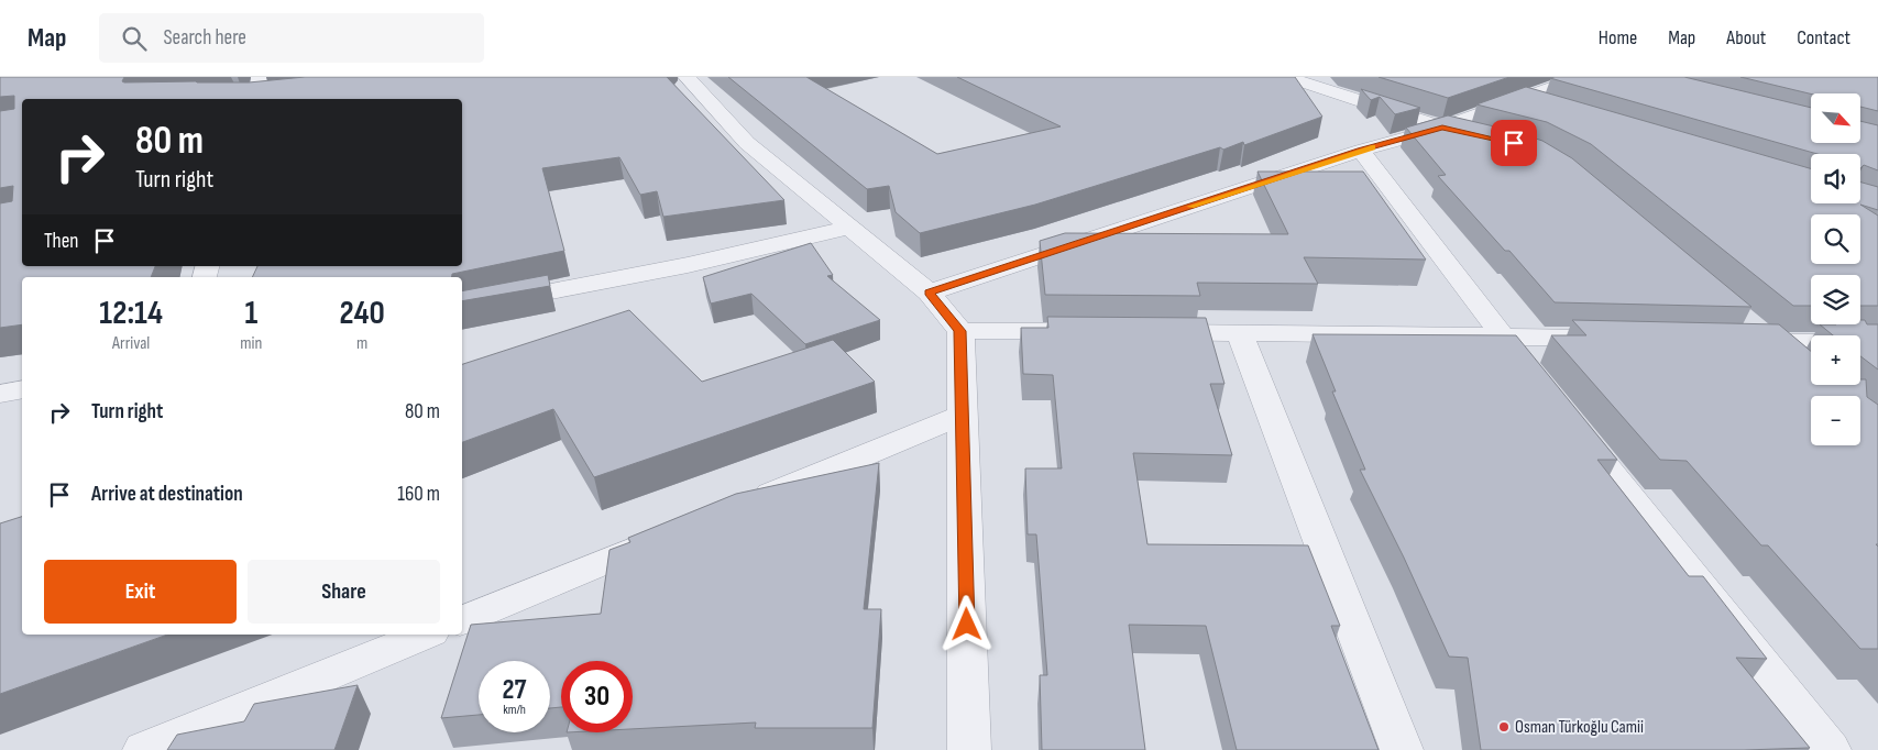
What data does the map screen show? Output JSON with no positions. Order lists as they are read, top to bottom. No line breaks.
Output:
{"places":["Osman Türkoğlu Camii"],"north":"bottom right","page":{"header":"Map","search":"Search here","nav":["Home","Map","About","Contact"],"map_buttons":["+","−"],"turn":["80 m","Turn right"],"then":"Then","eta":["12:14","Arrival","1","min","240","m"],"list":[{"name":"Turn right","value":"80 m"},{"name":"Arrive at destination","value":"160 m"}],"buttons":["Exit","Share"],"speed":"27 km/h","limit":"30"}}
